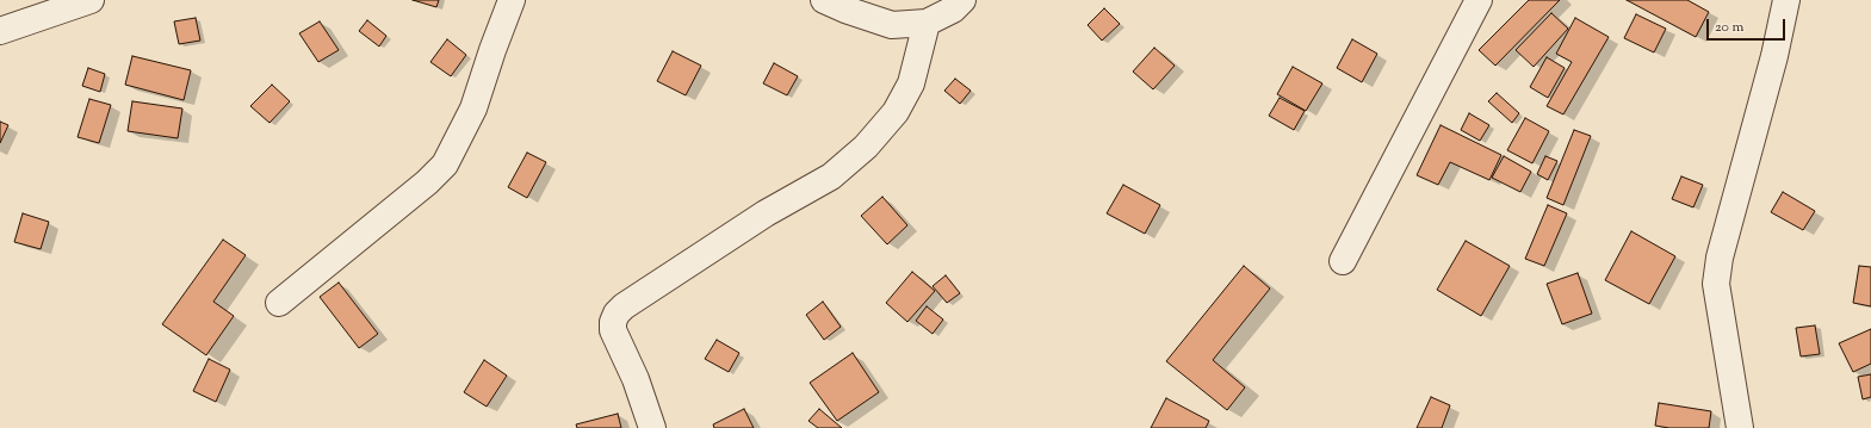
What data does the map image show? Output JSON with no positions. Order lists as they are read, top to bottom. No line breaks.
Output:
{"scale_bar":"20 m"}
